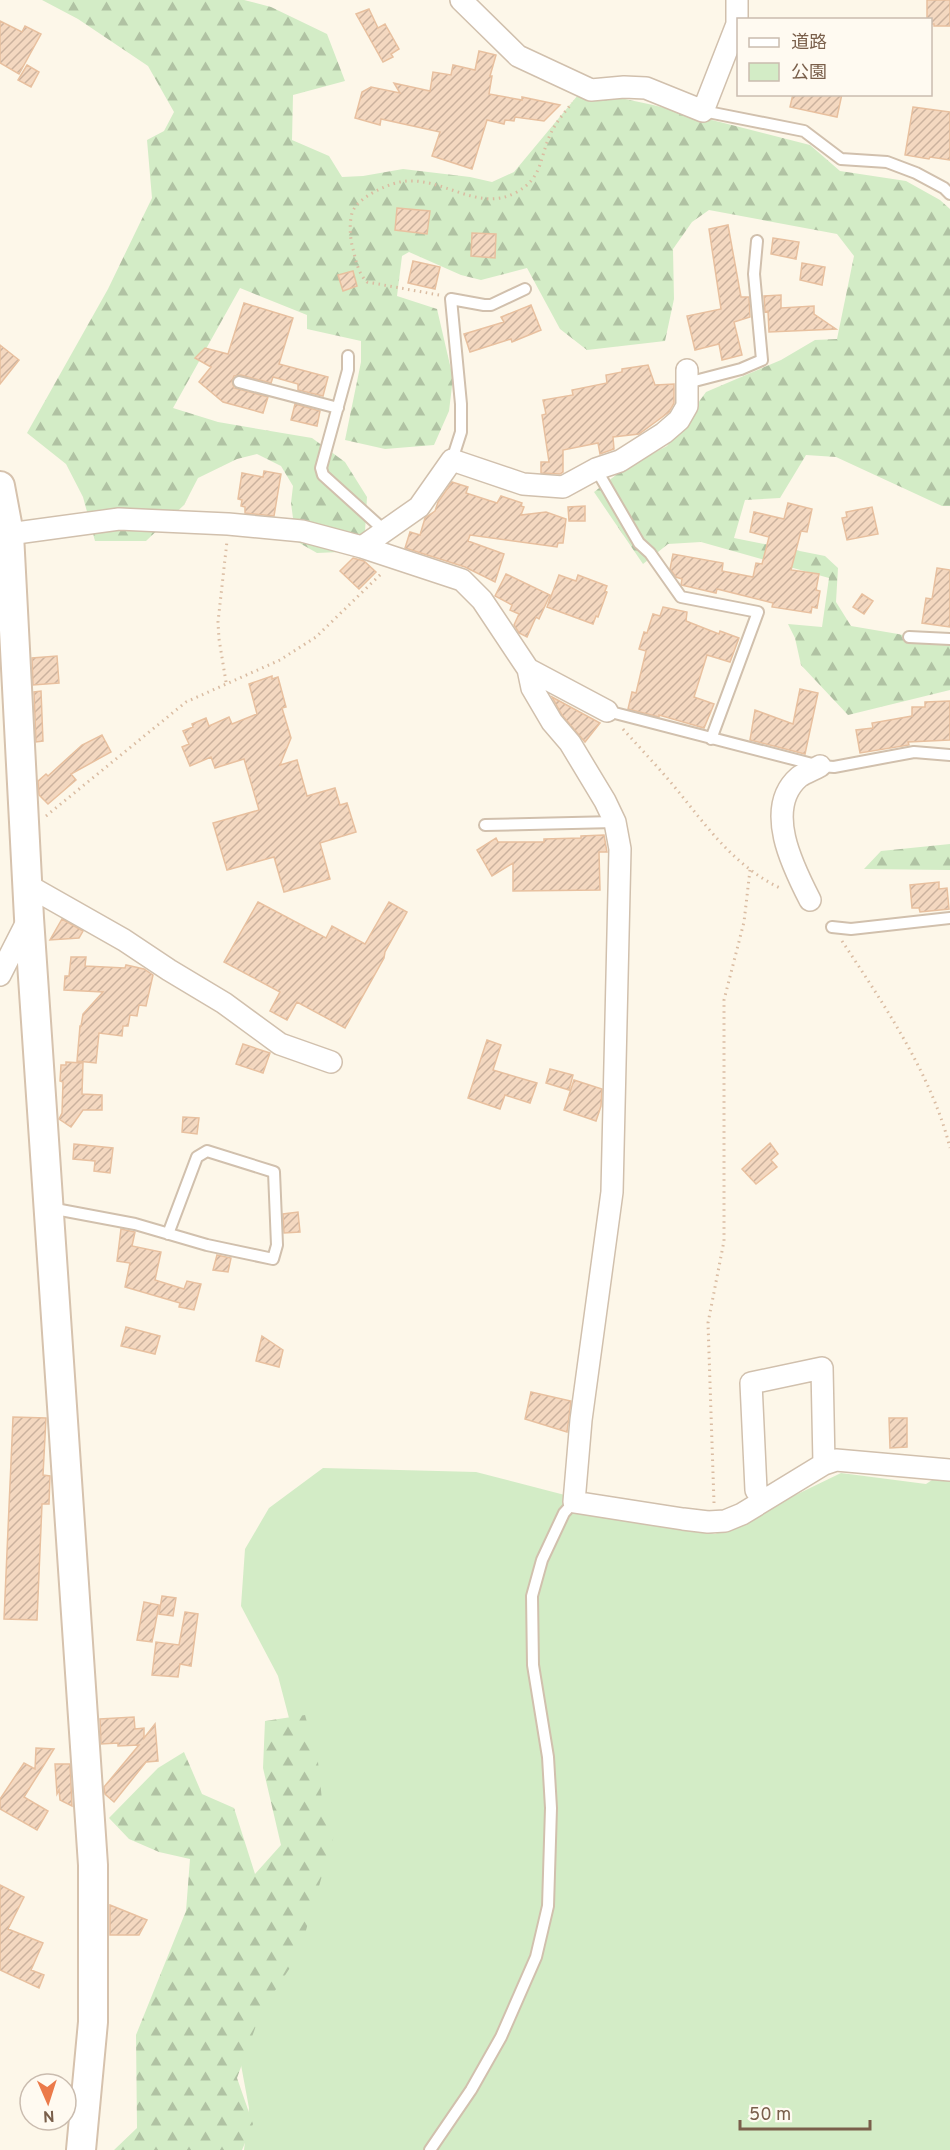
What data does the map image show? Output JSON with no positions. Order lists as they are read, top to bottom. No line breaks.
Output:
{"legend":["道路","公園"],"scale_bar":"50 m","north":"bottom"}
